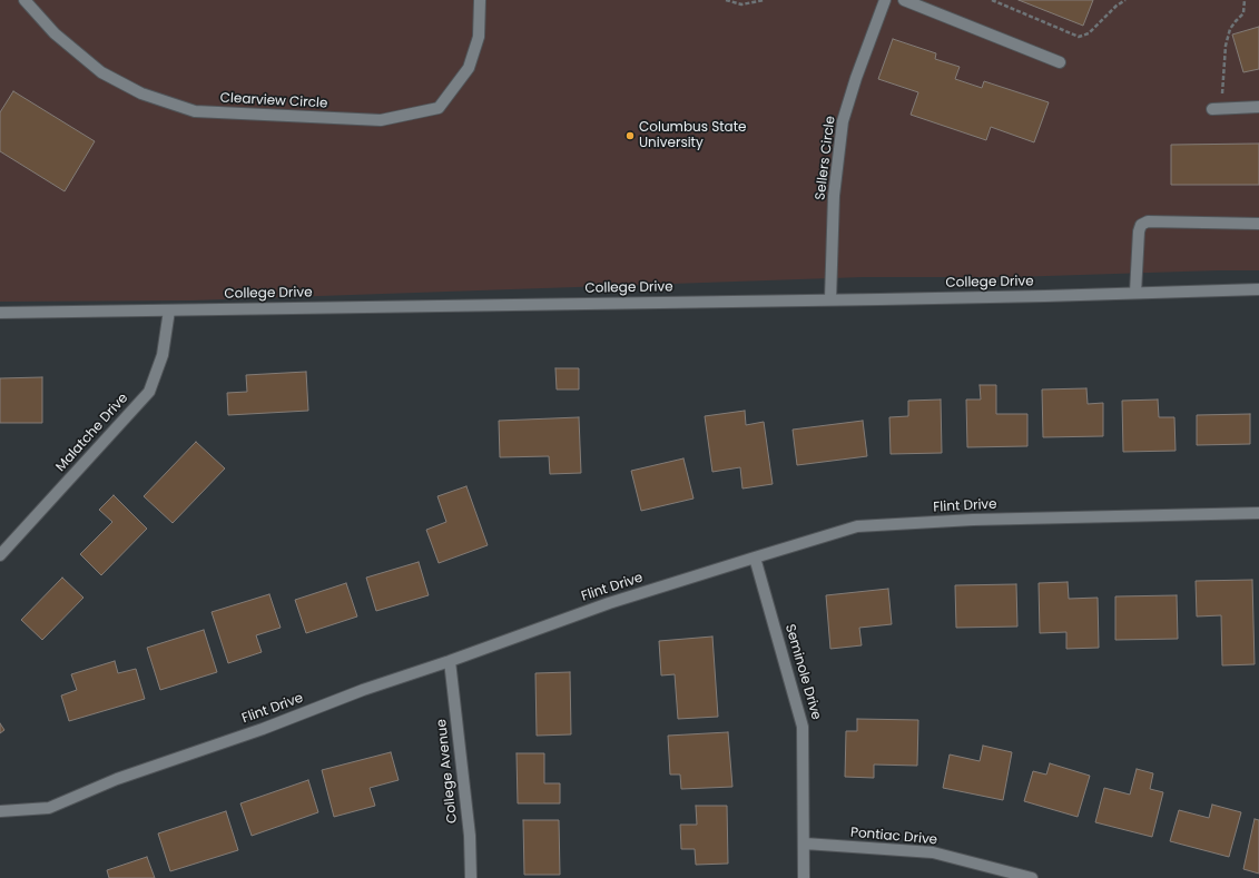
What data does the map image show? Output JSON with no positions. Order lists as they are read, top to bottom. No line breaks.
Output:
{"streets":{"street":["Clearview Circle","Sellers Circle","College Drive","Malatche Drive","Flint Drive","Seminole Drive","College Avenue","Pontiac Drive"]},"crossings":[["Sellers Circle","College Drive"],["College Drive","Malatche Drive"],["Flint Drive","Seminole Drive"],["Flint Drive","College Avenue"],["Seminole Drive","Pontiac Drive"]],"places":["Columbus State University"]}
